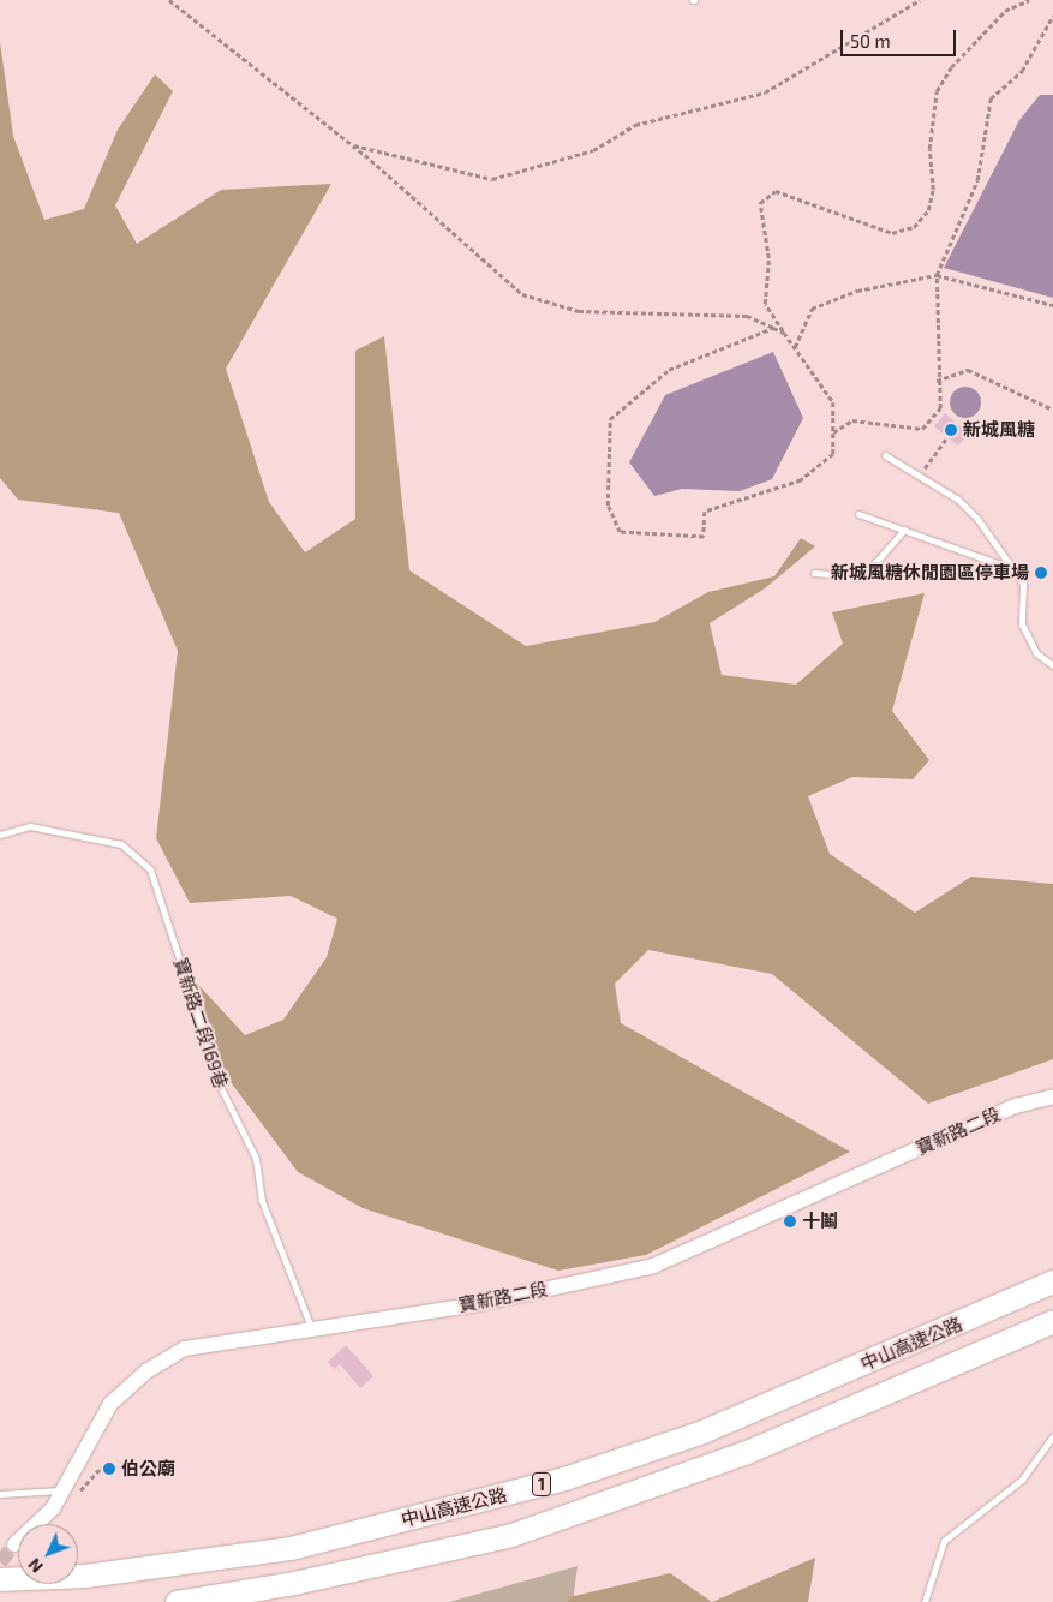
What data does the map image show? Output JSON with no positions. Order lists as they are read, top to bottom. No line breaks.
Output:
{"streets":{"highway":["中山高速公路","1"],"street":["寶新路二段"],"lane":["寶新路二段169巷"]},"crossings":[["寶新路二段169巷","寶新路二段"]],"places":["新城風糖","新城風糖休閒園區停車場","十鬮","伯公廟"],"scale_bar":"50 m","north":"bottom left"}
